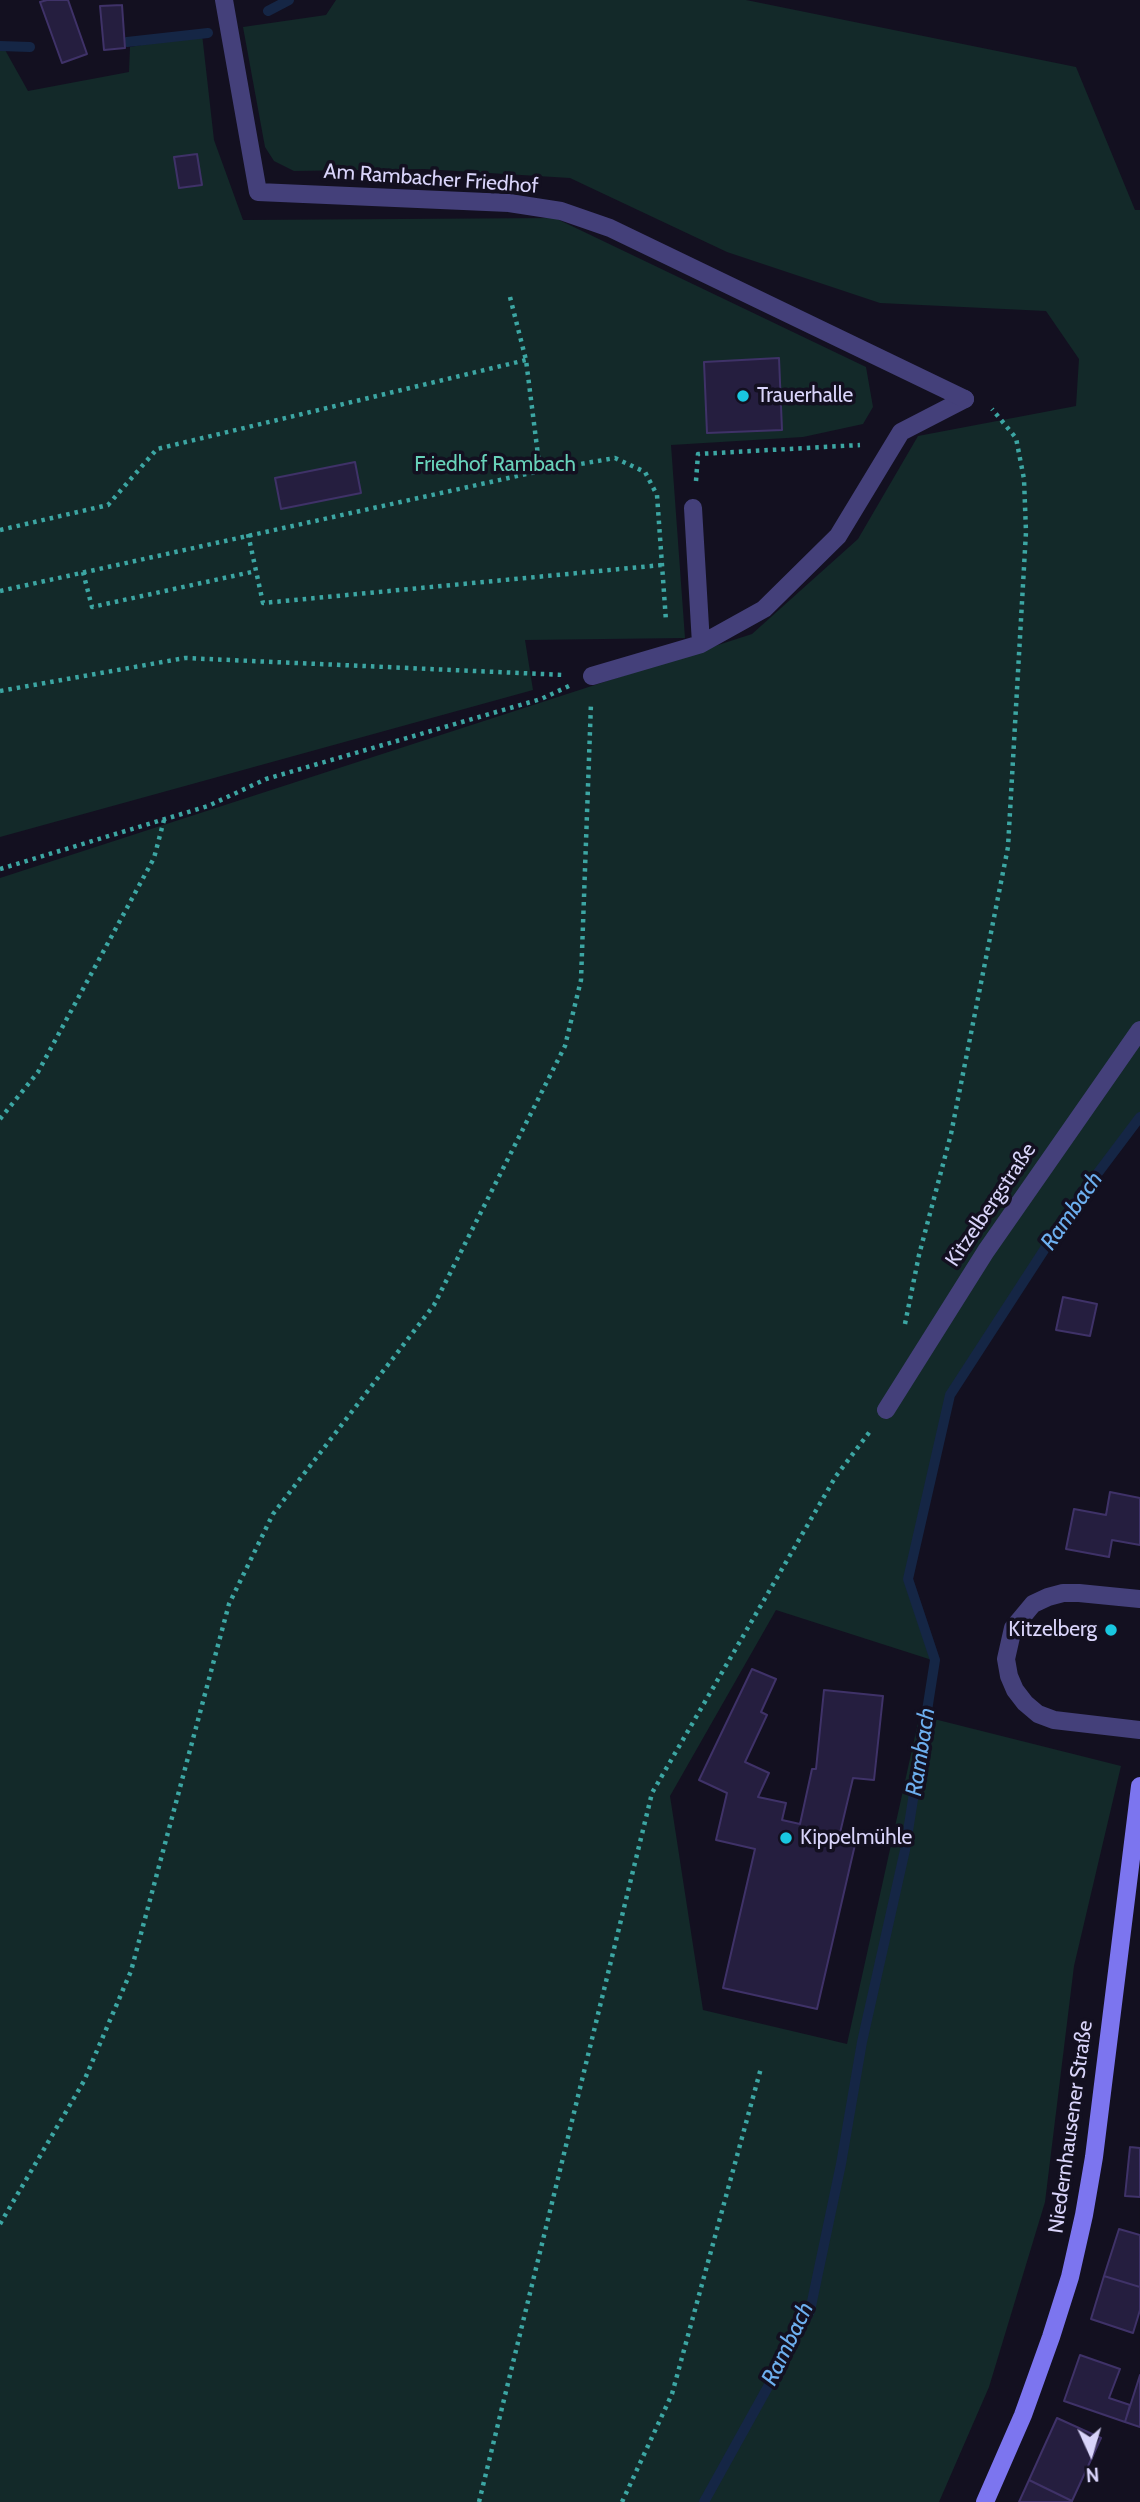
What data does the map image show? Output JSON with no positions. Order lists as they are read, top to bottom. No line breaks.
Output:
{"streets":{"main road":["Niedernhausener Straße"],"street":["Am Rambacher Friedhof","Kitzelbergstraße"]},"water":["Rambach"],"parks":["Friedhof Rambach"],"places":["Trauerhalle","Kitzelberg","Kippelmühle"],"north":"bottom"}
